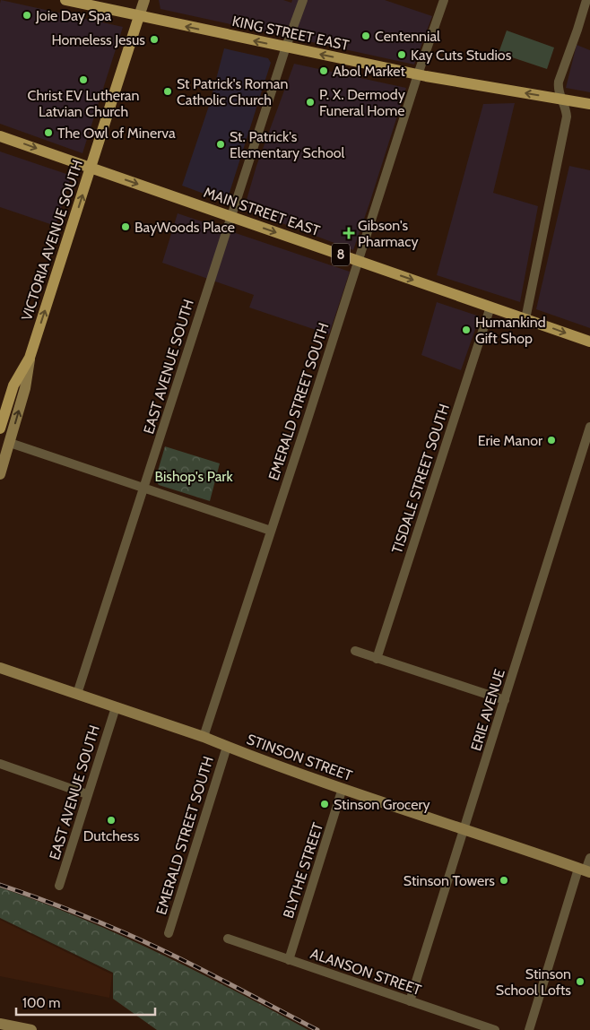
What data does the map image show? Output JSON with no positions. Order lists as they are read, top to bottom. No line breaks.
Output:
{"streets":{"main road":["KING STREET EAST","MAIN STREET EAST","VICTORIA AVENUE SOUTH","8"],"street":["EAST AVENUE SOUTH","EMERALD STREET SOUTH","TISDALE STREET SOUTH","ERIE AVENUE","STINSON STREET","BLYTHE STREET","ALANSON STREET"]},"crossings":[["KING STREET EAST","VICTORIA AVENUE SOUTH"],["KING STREET EAST","EAST AVENUE SOUTH"],["KING STREET EAST","EMERALD STREET SOUTH"],["MAIN STREET EAST","VICTORIA AVENUE SOUTH"],["MAIN STREET EAST","EAST AVENUE SOUTH"],["MAIN STREET EAST","EMERALD STREET SOUTH"],["MAIN STREET EAST","TISDALE STREET SOUTH"],["EAST AVENUE SOUTH","STINSON STREET"],["EMERALD STREET SOUTH","STINSON STREET"],["ERIE AVENUE","STINSON STREET"],["ERIE AVENUE","ALANSON STREET"],["STINSON STREET","BLYTHE STREET"],["BLYTHE STREET","ALANSON STREET"]],"one_way":["KING STREET EAST","MAIN STREET EAST","VICTORIA AVENUE SOUTH"],"parks":["Bishop's Park"],"places":{"other":["Joie Day Spa","Centennial","Homeless Jesus","Kay Cuts Studios","Abol Market","Christ EV Lutheran Latvian Church","St Patrick's Roman Catholic Church","P. X. Dermody Funeral Home","The Owl of Minerva","St. Patrick's Elementary School","BayWoods Place","Humankind Gift Shop","Erie Manor","Stinson Grocery","Dutchess","Stinson Towers","Stinson School Lofts"],"health":["Gibson's Pharmacy"]},"scale_bar":"100 m"}
